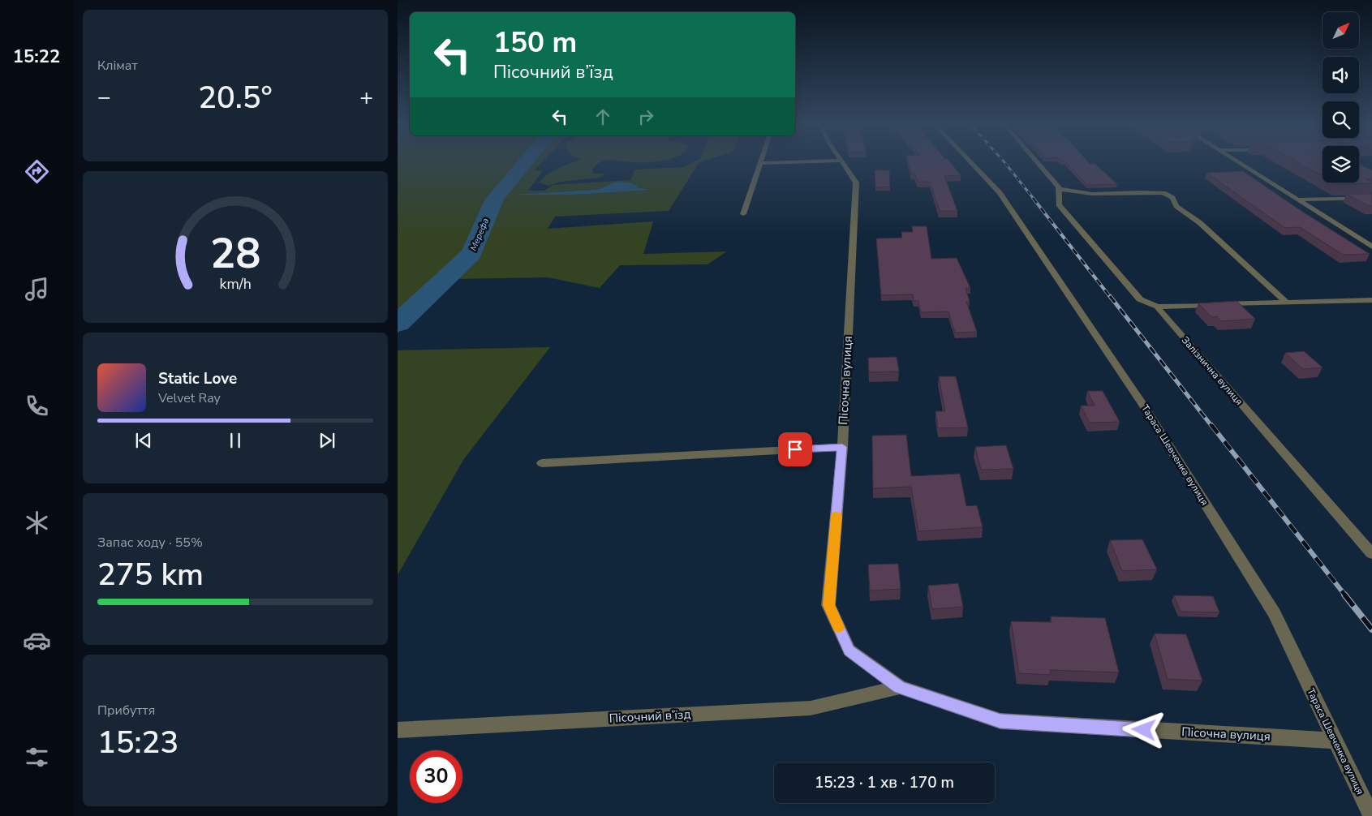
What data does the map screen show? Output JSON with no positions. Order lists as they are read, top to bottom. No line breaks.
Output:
{"streets":{"street":["Залізнична вулиця","Пісочна вулиця","Тараса Шевченка вулиця","Пісочний в’їзд"]},"crossings":[["Пісочна вулиця","Тараса Шевченка вулиця"],["Пісочна вулиця","Пісочний в’їзд"]],"water":["Мерефа"],"north":"top right","page":{"tabs":"15:22","tile":["Клімат",["Запас ходу · 55%","275 km"],["Прибуття","15:23"]],"turn":["150 m","Пісочний в’їзд"],"heat":["−","20.5°","+"],"song":["Static Love","Velvet Ray"],"limit":"30","trip":"15:23 · 1 хв · 170 m","gauge":["28","km/h"]}}
